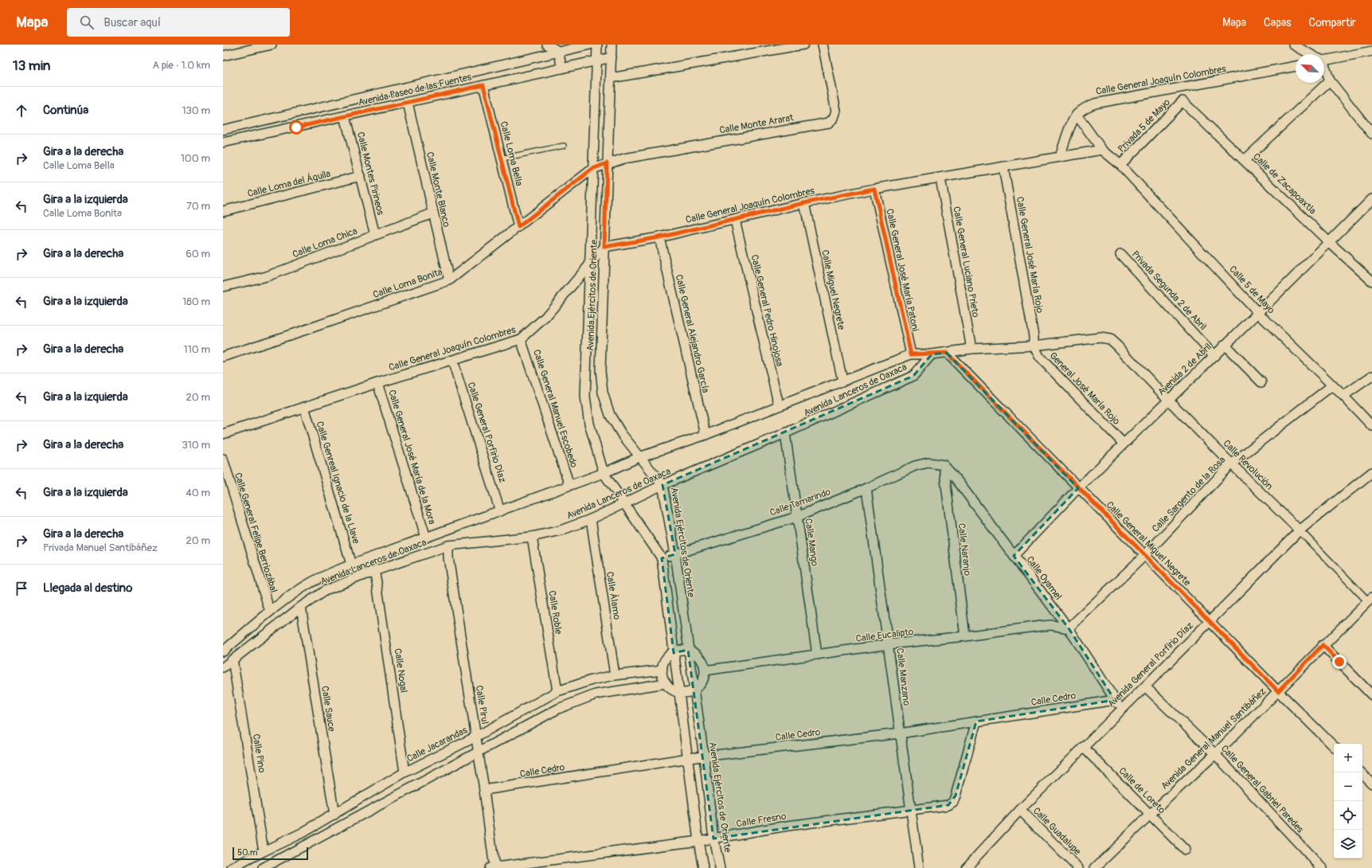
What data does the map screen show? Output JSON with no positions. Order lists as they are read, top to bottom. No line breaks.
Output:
{"streets":{"street":["Calle General Joaquín Colombres","Avenida Paseo de las Fuentes","Calle Monte Ararat","Privada 5 de Mayo","Calle Loma Bella","Calle Montes Pirineos","Calle Loma del Águila","Calle de Zacapoaxtla","Calle Monte Blanco","Calle Loma Chica","Calle General José María Rojo","Calle General Luciano Prieto","Calle General José María Patoni","Calle Loma Bonita","Calle Miguel Negrete","Calle 5 de Mayo","Privada Segunda 2 de Abril","Avenida Ejércitos de Oriente","Calle General Pedro Hinojosa","Calle General Alejandro García","Avenida 2 de Abril","General José María Rojo","Avenida Lanceros de Oaxaca","Calle General Manuel Escobedo","Calle General Porfirio Díaz","Calle General José María de la Mora","Calle Revolución","Calle Genreal Ignacio de la Llave","Calle Sargento de la Rosa","Calle Tamarindo","Calle General Felipe Berriozábal","Calle Mango","Calle General Miguel Negrete","Calle Naranjo","Calle Oyamel","Calle Álamo","Calle Roble","Calle Eucalipto","Avenida General Porfirio Díaz","Calle Nogal","Calle Manzano","Calle Cedro","Calle Pirul","Calle Sauce","Avenida General Manuel Santibáñez","Calle Jacarandas","Calle Pino","Calle General Gabriel Paredes","Calle de Loreto","Calle Fresno","Calle Guadalupe"]},"crossings":[["Calle General Joaquín Colombres","Calle General José María Rojo"],["Calle General Joaquín Colombres","Calle General Luciano Prieto"],["Calle General Joaquín Colombres","Calle General José María Patoni"],["Calle General Joaquín Colombres","Calle Miguel Negrete"],["Calle General Joaquín Colombres","Calle 5 de Mayo"],["Calle General Joaquín Colombres","Avenida Ejércitos de Oriente"],["Calle General Joaquín Colombres","Calle General Pedro Hinojosa"],["Calle General Joaquín Colombres","Calle General Alejandro García"],["Calle General Joaquín Colombres","Calle General Manuel Escobedo"],["Calle General Joaquín Colombres","Calle General Porfirio Díaz"],["Calle General Joaquín Colombres","Calle General José María de la Mora"],["Calle General Joaquín Colombres","Calle Genreal Ignacio de la Llave"],["Avenida Paseo de las Fuentes","Calle Loma Bella"],["Avenida Paseo de las Fuentes","Calle Montes Pirineos"],["Avenida Paseo de las Fuentes","Calle Monte Blanco"],["Avenida Paseo de las Fuentes","Avenida Ejércitos de Oriente"],["Calle Monte Ararat","Calle Loma Bonita"],["Calle Monte Ararat","Avenida Ejércitos de Oriente"],["Privada 5 de Mayo","Calle de Zacapoaxtla"],["Privada 5 de Mayo","Calle 5 de Mayo"],["Calle Loma Bella","Calle Loma Bonita"],["Calle Montes Pirineos","Calle Loma del Águila"],["Calle Montes Pirineos","Calle Loma Chica"],["Calle de Zacapoaxtla","Avenida 2 de Abril"],["Calle Monte Blanco","Calle Loma Chica"],["Calle Monte Blanco","Calle Loma Bonita"],["Calle General José María Rojo","General José María Rojo"],["Calle General José María Rojo","Avenida Lanceros de Oaxaca"],["Calle General Luciano Prieto","Avenida Lanceros de Oaxaca"],["Calle General José María Patoni","Avenida Lanceros de Oaxaca"],["Calle Loma Bonita","Avenida Ejércitos de Oriente"],["Calle Miguel Negrete","Avenida Lanceros de Oaxaca"],["Calle 5 de Mayo","Avenida 2 de Abril"],["Calle 5 de Mayo","Calle Sargento de la Rosa"],["Privada Segunda 2 de Abril","Avenida 2 de Abril"],["Avenida Ejércitos de Oriente","Avenida Lanceros de Oaxaca"],["Avenida Ejércitos de Oriente","Calle Tamarindo"],["Avenida Ejércitos de Oriente","Calle Cedro"],["Avenida Ejércitos de Oriente","Calle Fresno"],["Calle General Pedro Hinojosa","Avenida Lanceros de Oaxaca"],["Calle General Alejandro García","Avenida Lanceros de Oaxaca"],["Avenida 2 de Abril","General José María Rojo"],["Avenida 2 de Abril","Calle Revolución"],["Avenida 2 de Abril","Calle General Miguel Negrete"],["Avenida 2 de Abril","Calle Oyamel"],["General José María Rojo","Avenida Lanceros de Oaxaca"],["Avenida Lanceros de Oaxaca","Calle General Manuel Escobedo"],["Avenida Lanceros de Oaxaca","Calle General Porfirio Díaz"],["Avenida Lanceros de Oaxaca","Calle General José María de la Mora"],["Avenida Lanceros de Oaxaca","Calle Revolución"],["Avenida Lanceros de Oaxaca","Calle Genreal Ignacio de la Llave"],["Avenida Lanceros de Oaxaca","Calle General Felipe Berriozábal"],["Avenida Lanceros de Oaxaca","Calle Mango"],["Avenida Lanceros de Oaxaca","Calle General Miguel Negrete"],["Avenida Lanceros de Oaxaca","Calle Álamo"],["Avenida Lanceros de Oaxaca","Calle Roble"],["Avenida Lanceros de Oaxaca","Calle Nogal"],["Avenida Lanceros de Oaxaca","Calle Pirul"],["Avenida Lanceros de Oaxaca","Calle Sauce"],["Avenida Lanceros de Oaxaca","Calle Pino"],["Calle Revolución","Calle Sargento de la Rosa"],["Calle Revolución","Avenida General Porfirio Díaz"],["Calle Revolución","Avenida General Manuel Santibáñez"],["Calle Sargento de la Rosa","Calle General Miguel Negrete"],["Calle Sargento de la Rosa","Calle Oyamel"],["Calle Sargento de la Rosa","Calle Eucalipto"],["Calle Tamarindo","Calle Mango"],["Calle Tamarindo","Calle Naranjo"],["Calle Tamarindo","Calle Oyamel"],["Calle Tamarindo","Calle Manzano"],["Calle Mango","Calle Eucalipto"],["Calle General Miguel Negrete","Avenida General Porfirio Díaz"],["Calle General Miguel Negrete","Avenida General Manuel Santibáñez"],["Calle Naranjo","Calle Oyamel"],["Calle Naranjo","Calle Eucalipto"],["Calle Oyamel","Calle Eucalipto"],["Calle Oyamel","Avenida General Porfirio Díaz"],["Calle Oyamel","Calle Cedro"],["Calle Álamo","Calle Jacarandas"],["Calle Roble","Calle Jacarandas"],["Calle Eucalipto","Calle Manzano"],["Avenida General Porfirio Díaz","Calle General Gabriel Paredes"],["Avenida General Porfirio Díaz","Calle de Loreto"],["Avenida General Porfirio Díaz","Calle Guadalupe"],["Calle Nogal","Calle Jacarandas"],["Calle Manzano","Calle Cedro"],["Calle Manzano","Calle Fresno"],["Calle Cedro","Calle Pirul"],["Calle Cedro","Calle Fresno"],["Calle Pirul","Calle Jacarandas"],["Calle Pirul","Calle Fresno"],["Calle Sauce","Calle Jacarandas"],["Avenida General Manuel Santibáñez","Calle General Gabriel Paredes"],["Avenida General Manuel Santibáñez","Calle de Loreto"],["Calle Jacarandas","Calle Pino"]],"scale_bar":"50 m","north":"top left","page":{"header":"Mapa","search":"Buscar aquí","nav":["Mapa","Capas","Compartir"],"heading":["13 min","A pie · 1.0 km"],"list":[["Continúa","130 m"],["Gira a la derecha","Calle Loma Bella","100 m"],["Gira a la izquierda","Calle Loma Bonita","70 m"],["Gira a la derecha","60 m"],["Gira a la izquierda","180 m"],["Gira a la derecha","110 m"],["Gira a la izquierda","20 m"],["Gira a la derecha","310 m"],["Gira a la izquierda","40 m"],["Gira a la derecha","Privada Manuel Santibáñez","20 m"],"Llegada al destino"],"map_buttons":["+","−"],"scale":"50 m"}}
